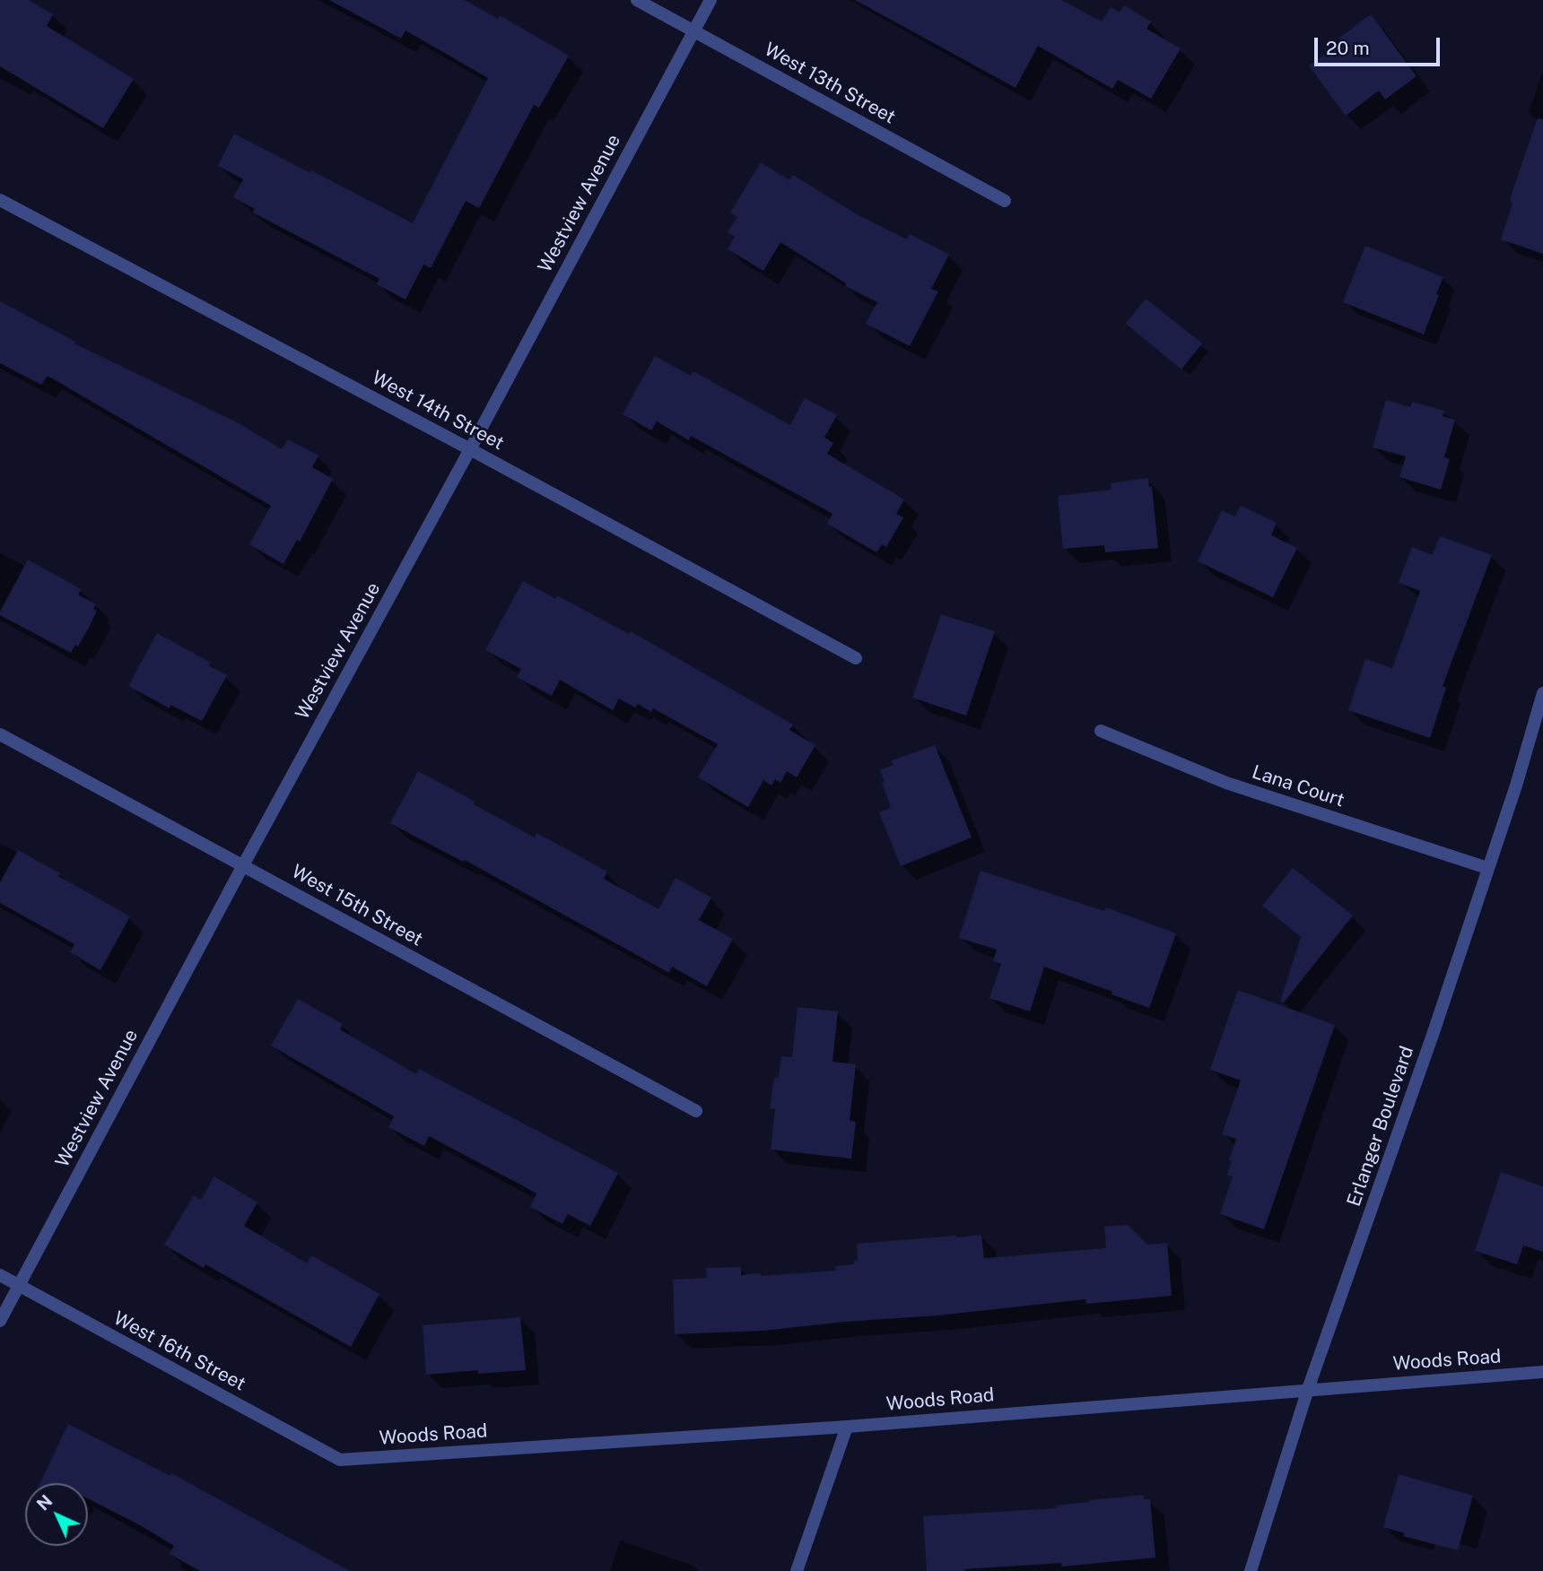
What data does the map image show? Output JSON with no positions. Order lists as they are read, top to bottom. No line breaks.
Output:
{"streets":{"street":["West 13th Street","Westview Avenue","West 14th Street","Lana Court","West 15th Street","Erlanger Boulevard","West 16th Street","Woods Road"]},"crossings":[["West 13th Street","Westview Avenue"],["Westview Avenue","West 14th Street"],["Westview Avenue","West 15th Street"],["Westview Avenue","West 16th Street"],["Lana Court","Erlanger Boulevard"],["Erlanger Boulevard","Woods Road"],["West 16th Street","Woods Road"]],"scale_bar":"20 m","north":"top left"}
